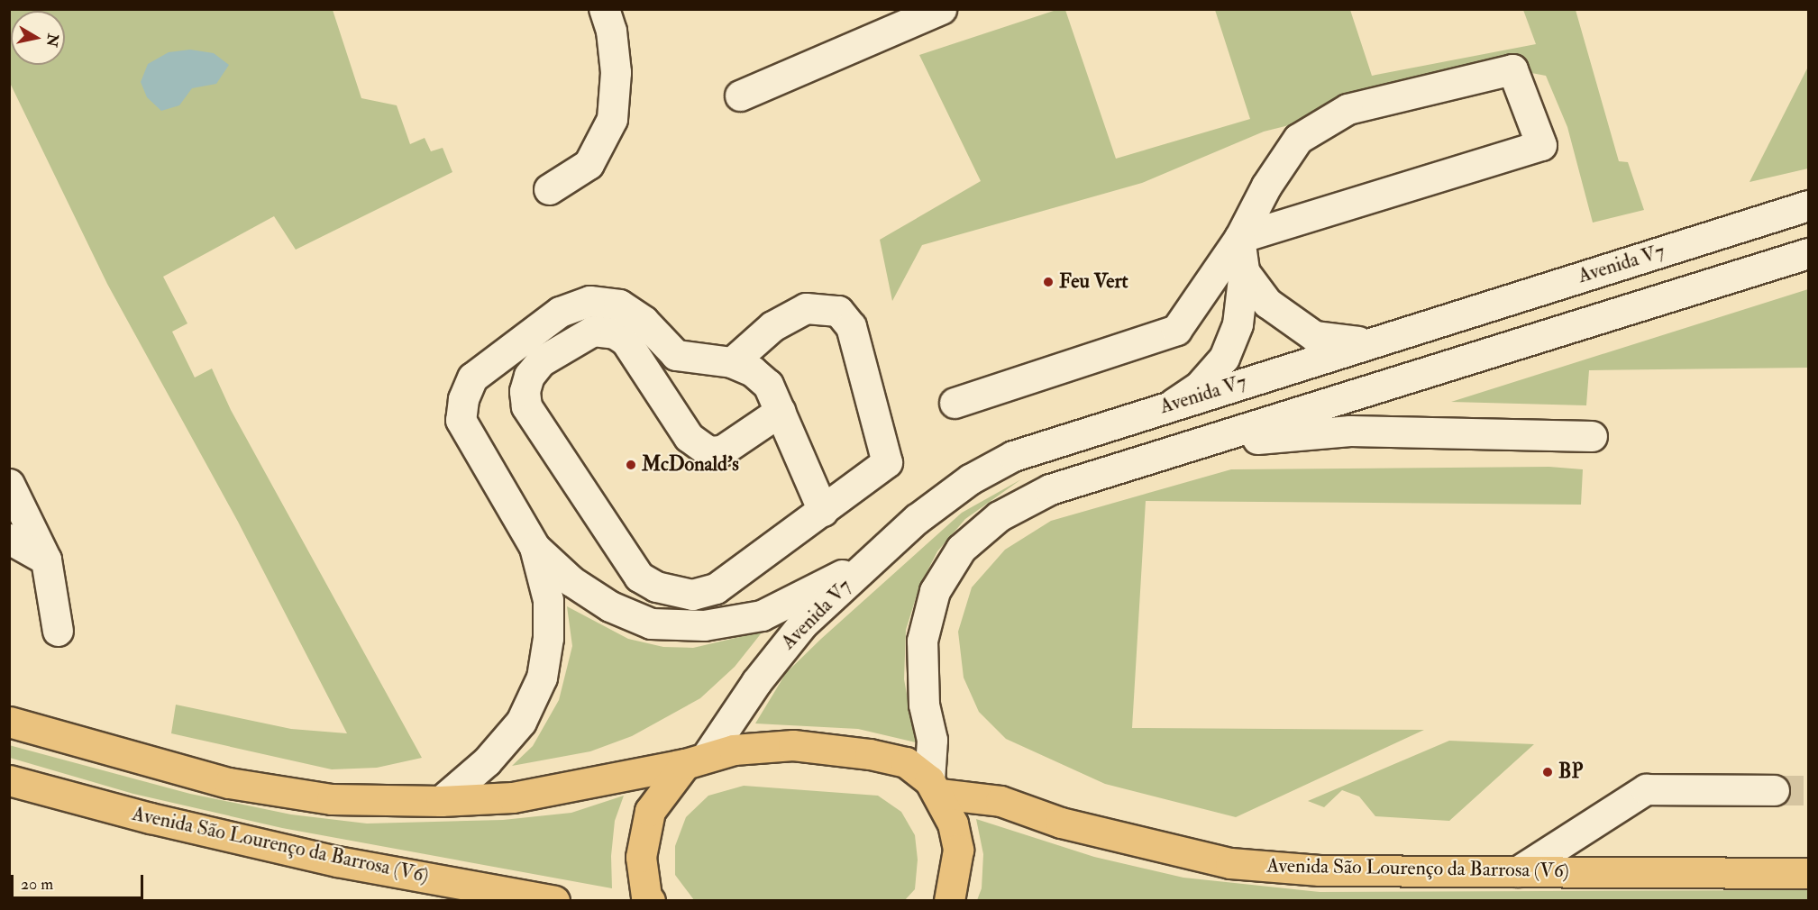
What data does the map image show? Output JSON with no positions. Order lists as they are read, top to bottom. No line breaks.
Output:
{"streets":{"main road":["Avenida São Lourenço da Barrosa (V6)"],"street":["Avenida V7"]},"places":["Feu Vert","McDonald's","BP"],"scale_bar":"20 m","north":"right"}
